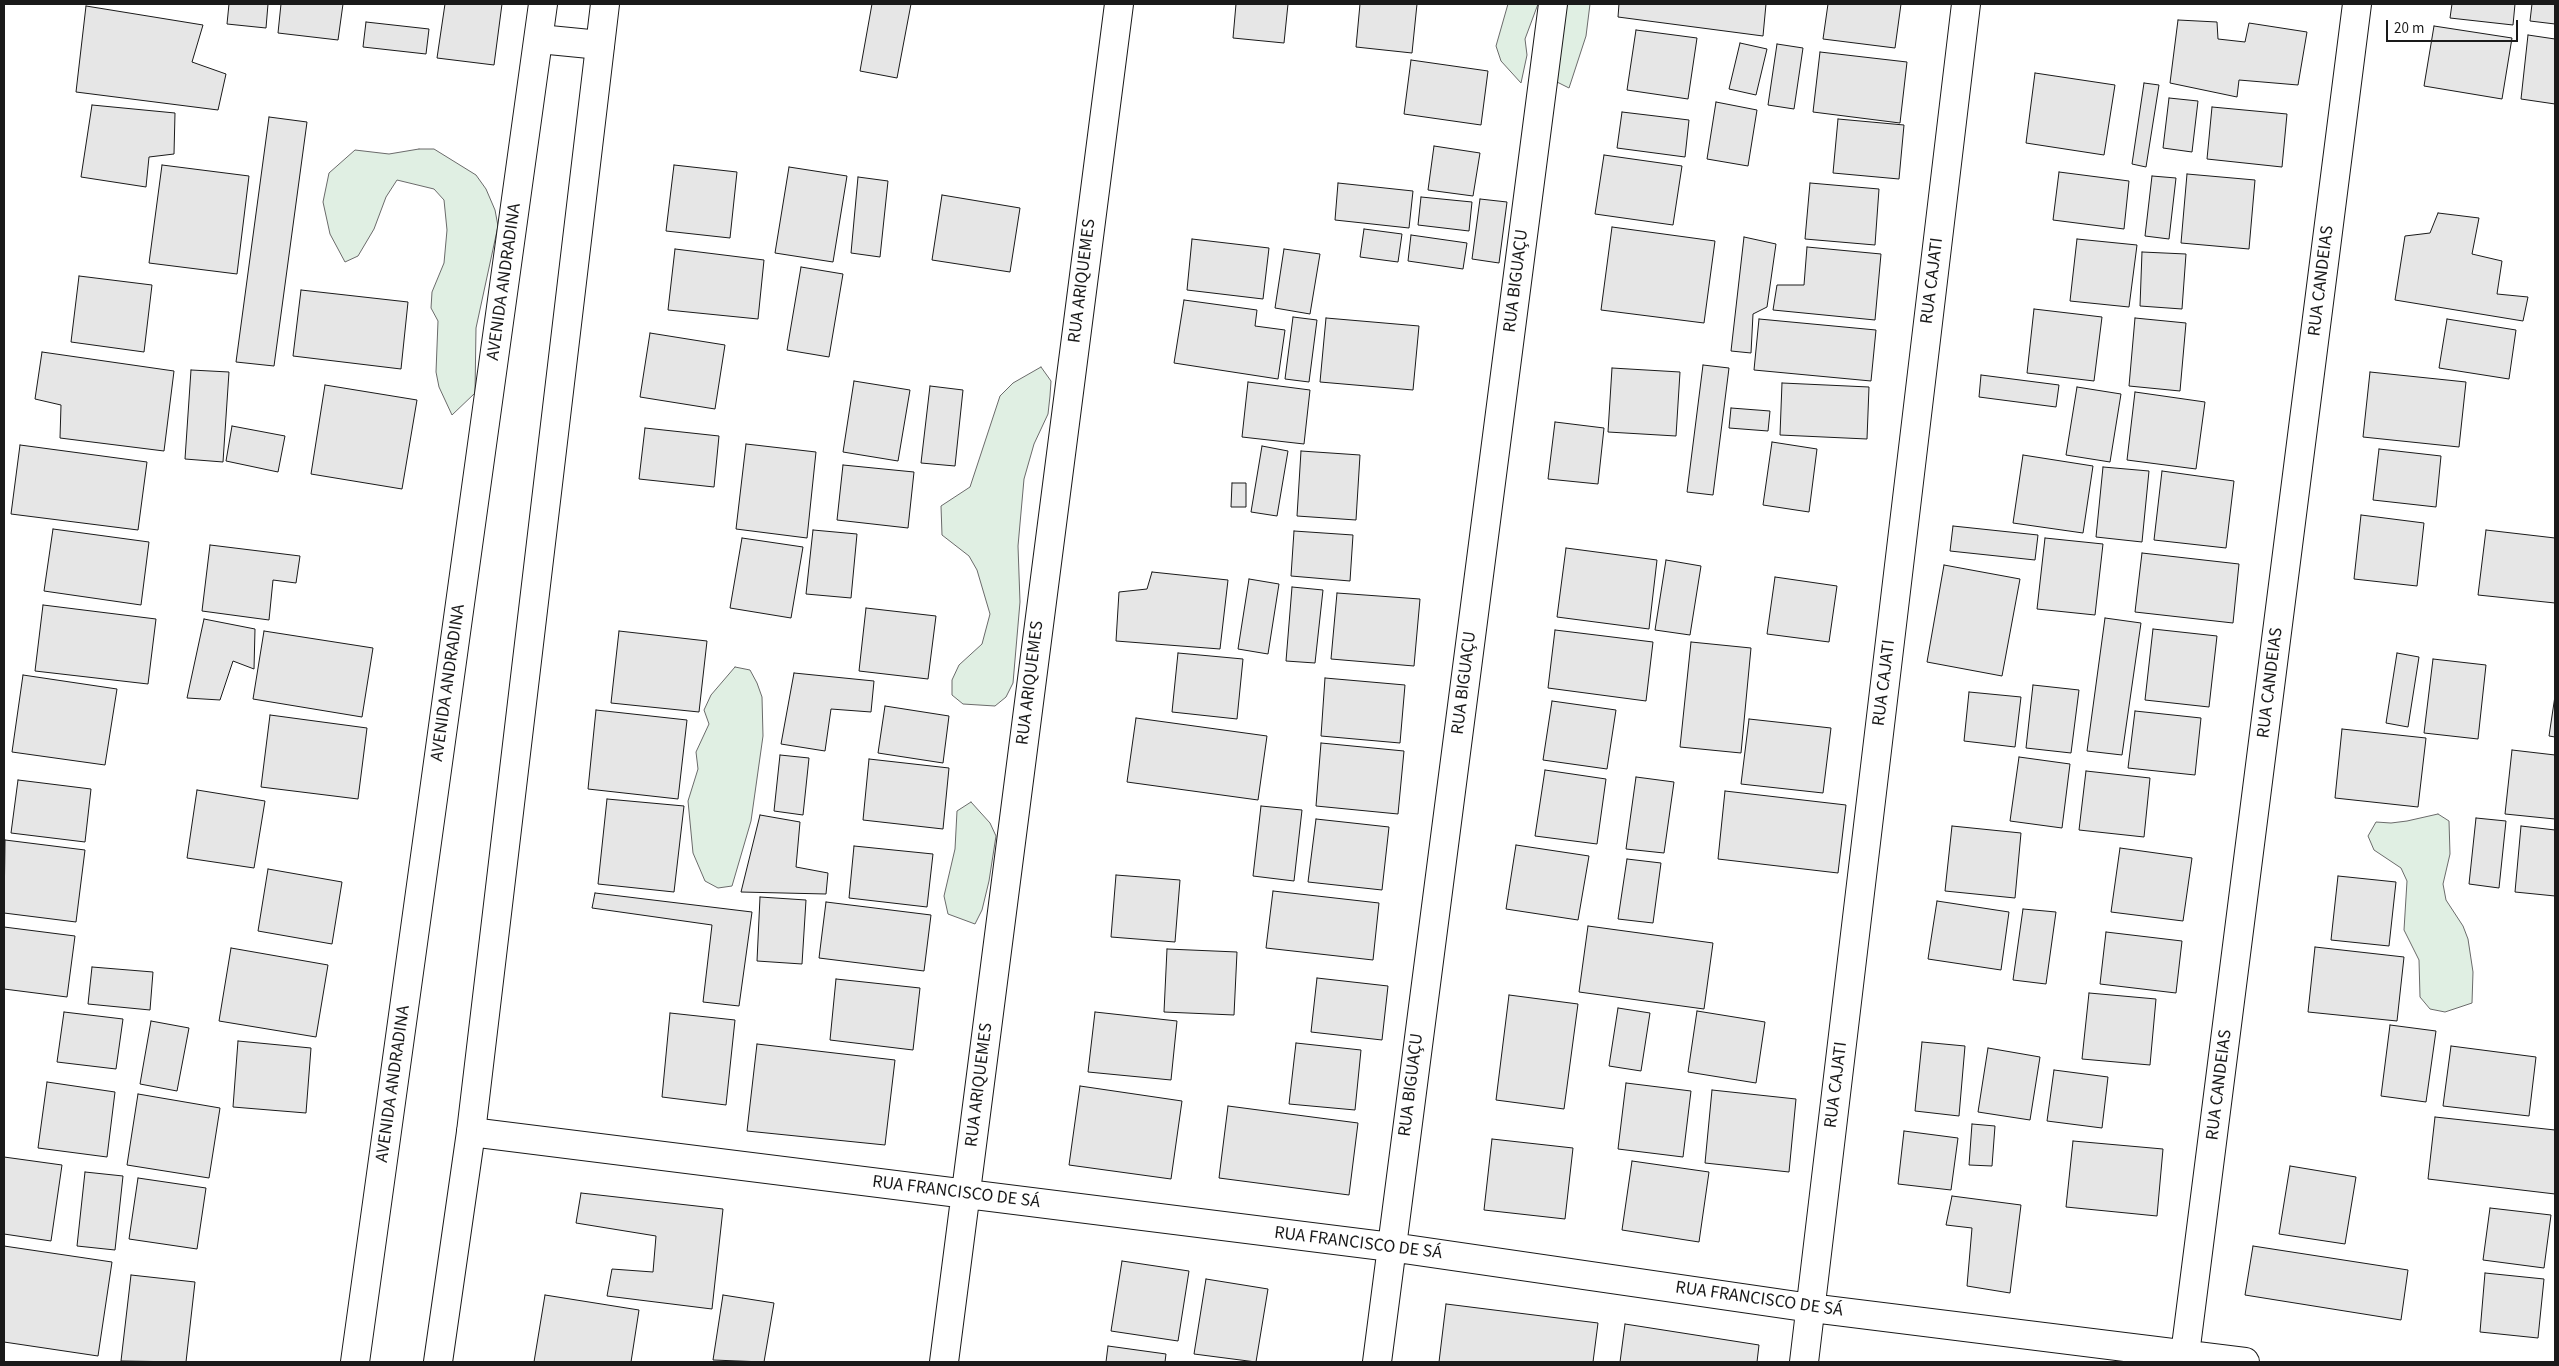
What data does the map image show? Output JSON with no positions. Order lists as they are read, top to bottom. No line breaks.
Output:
{"streets":{"street":["RUA ARIQUEMES","RUA BIGUAÇU","RUA CAJATI","RUA CANDEIAS","AVENIDA ANDRADINA","RUA FRANCISCO DE SÁ"]},"crossings":[["RUA ARIQUEMES","RUA FRANCISCO DE SÁ"],["RUA BIGUAÇU","RUA FRANCISCO DE SÁ"],["RUA CAJATI","RUA FRANCISCO DE SÁ"],["RUA CANDEIAS","RUA FRANCISCO DE SÁ"]],"scale_bar":"20 m"}
